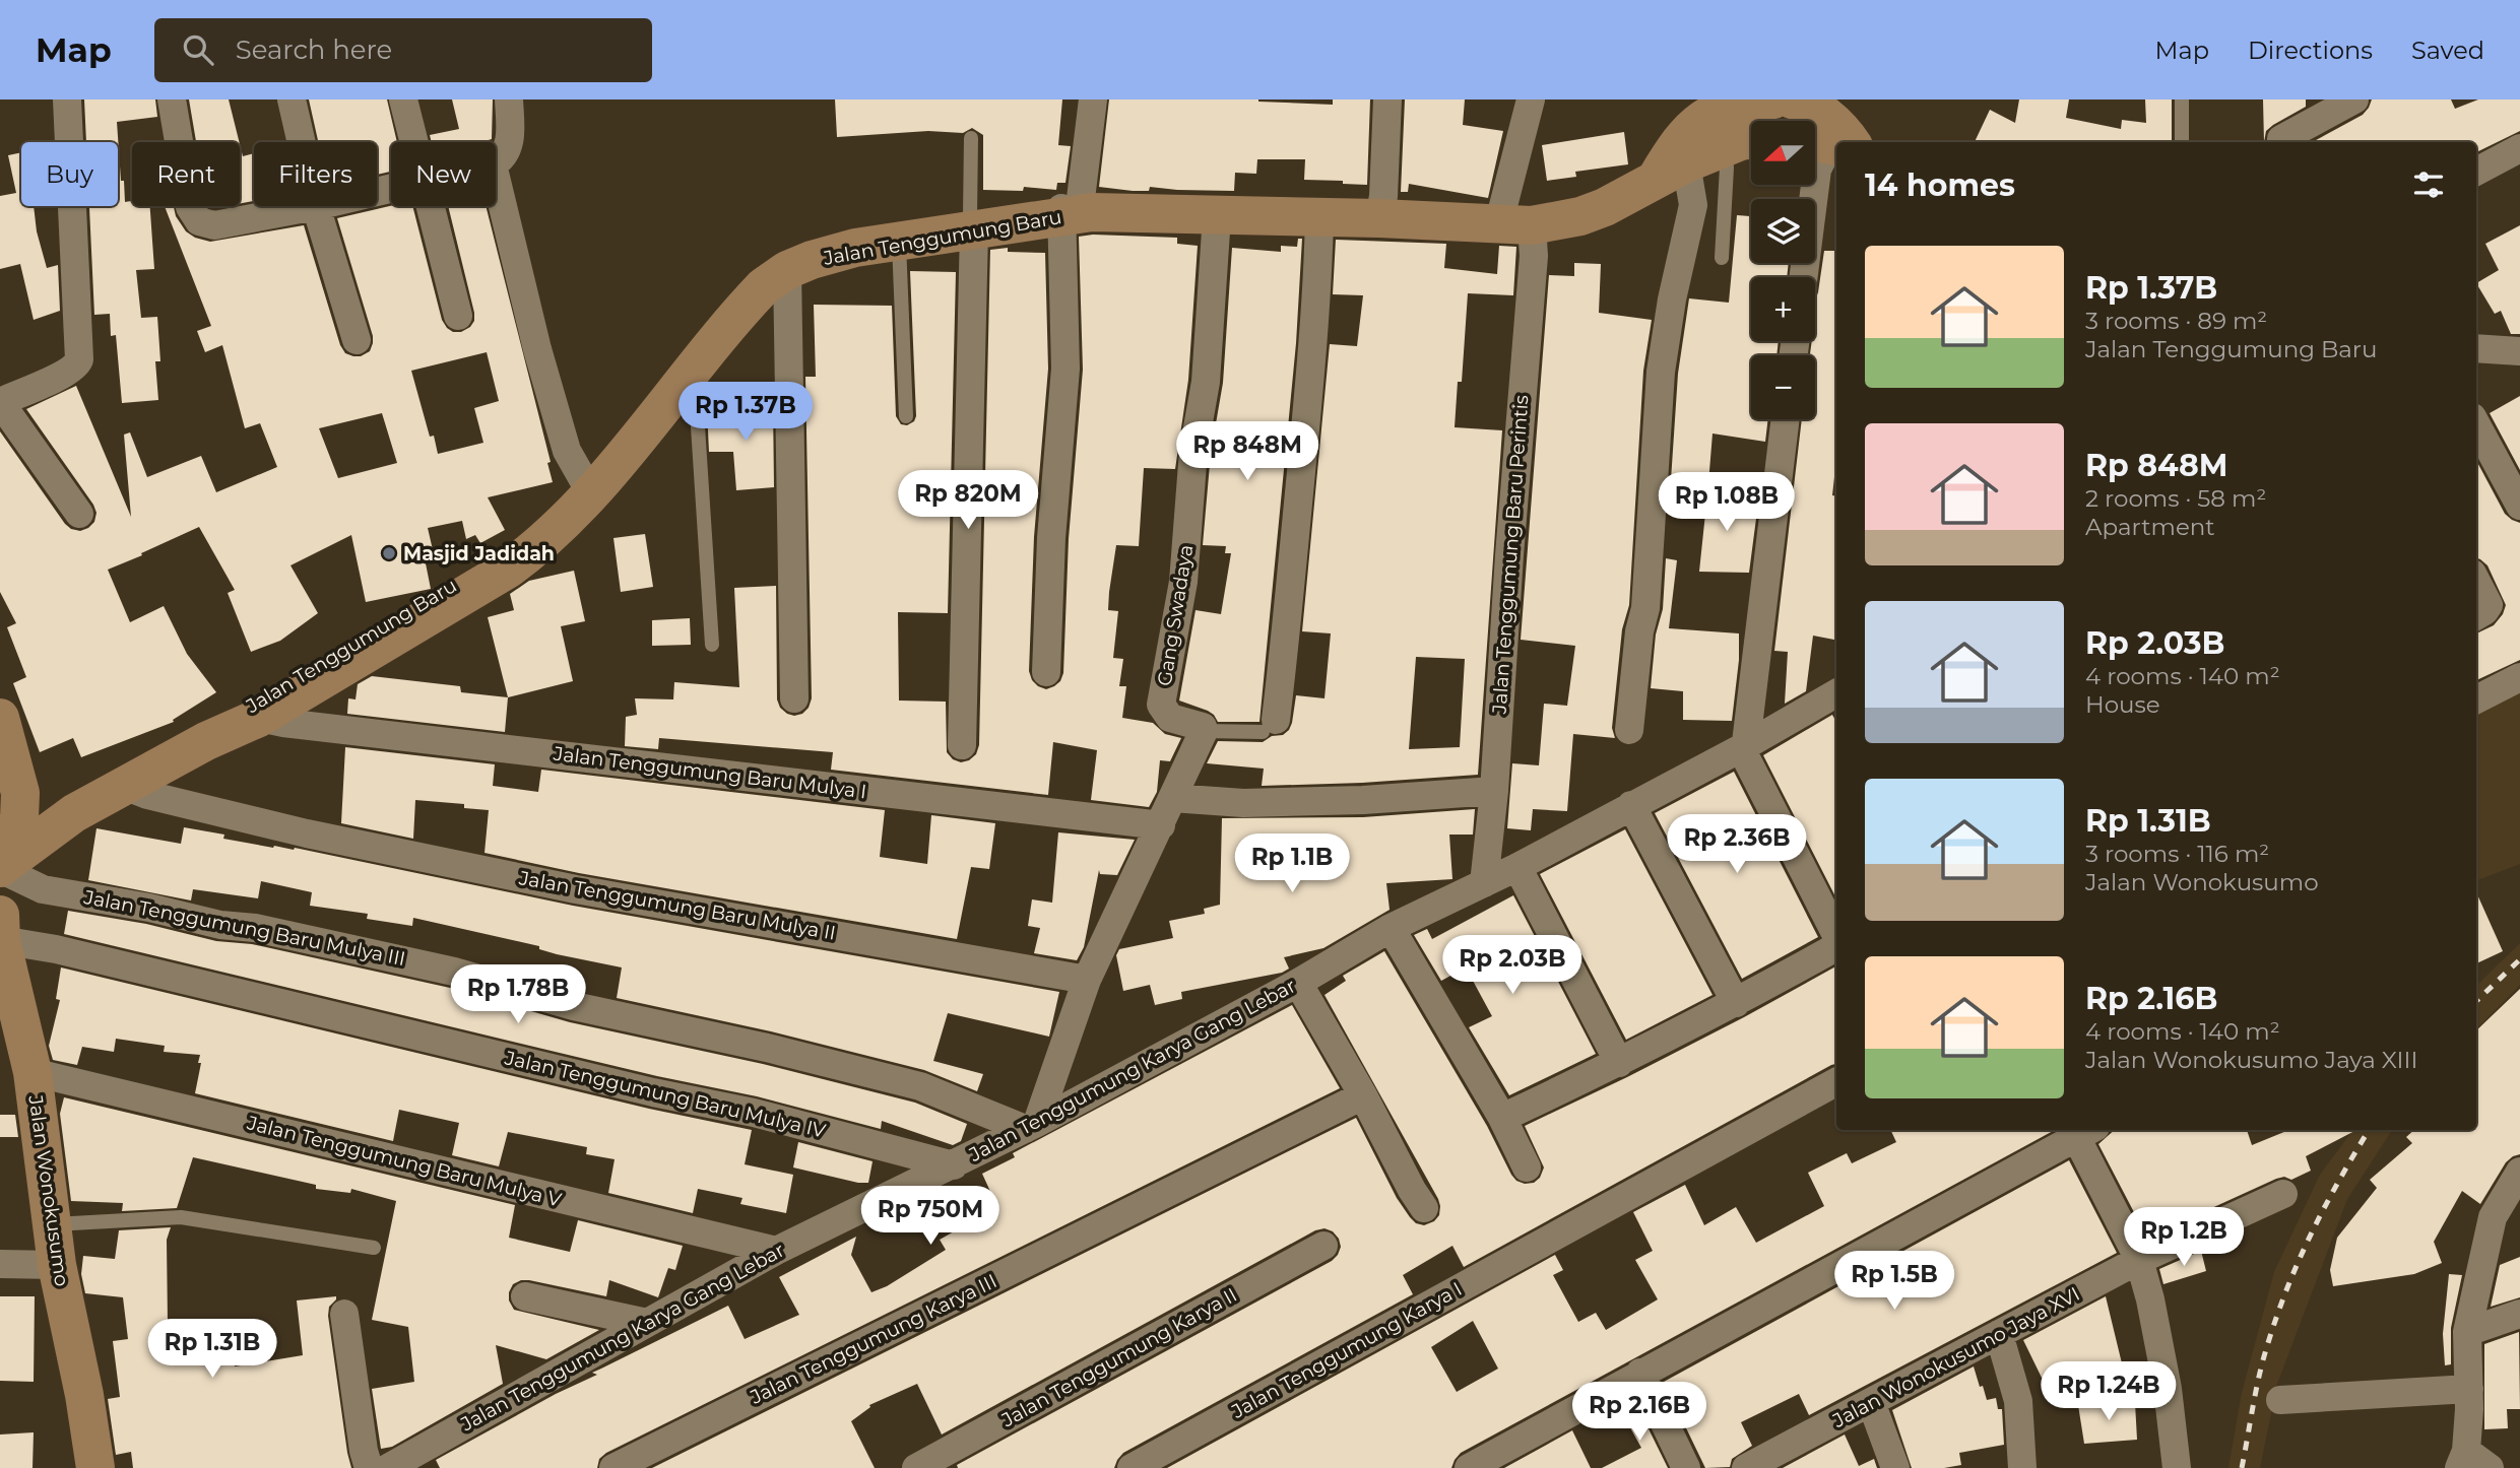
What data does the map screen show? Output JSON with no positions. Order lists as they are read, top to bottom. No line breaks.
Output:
{"streets":{"street":["Jalan Tenggumung Baru","Jalan Tenggumung Baru Perintis","Gang Swadaya","Jalan Tenggumung Baru Mulya I","Jalan Tenggumung Baru Mulya II","Jalan Tenggumung Baru Mulya III","Jalan Tenggumung Karya Gang Lebar","Jalan Tenggumung Baru Mulya IV","Jalan Tenggumung Baru Mulya V","Jalan Wonokusumo","Jalan Tenggumung Karya III","Jalan Tenggumung Karya I","Jalan Tenggumung Karya II","Jalan Wonokusumo Jaya XVI"]},"crossings":[["Jalan Tenggumung Baru","Jalan Tenggumung Baru Perintis"],["Jalan Tenggumung Baru","Gang Swadaya"],["Jalan Tenggumung Baru","Jalan Tenggumung Baru Mulya I"],["Jalan Tenggumung Baru","Jalan Tenggumung Baru Mulya II"],["Jalan Tenggumung Baru","Jalan Tenggumung Baru Mulya III"],["Jalan Tenggumung Baru Perintis","Jalan Tenggumung Karya Gang Lebar"],["Jalan Tenggumung Baru Mulya III","Jalan Tenggumung Karya Gang Lebar"],["Jalan Tenggumung Karya Gang Lebar","Jalan Tenggumung Baru Mulya IV"],["Jalan Tenggumung Karya Gang Lebar","Jalan Tenggumung Baru Mulya V"],["Jalan Tenggumung Baru Mulya IV","Jalan Wonokusumo"],["Jalan Tenggumung Baru Mulya V","Jalan Wonokusumo"]],"places":["Masjid Jadidah"],"north":"left","page":{"header":"Map","search":"Search here","nav":["Map","Directions","Saved"],"map_buttons":["+","−"],"chip":["Buy","Rent","Filters","New"],"heading":"14 homes","list":[{"name":"Rp 1.37B","note":"3 rooms · 89 m² · Jalan Tenggumung Baru"},{"name":"Rp 848M","note":"2 rooms · 58 m² · Apartment"},{"name":"Rp 2.03B","note":"4 rooms · 140 m² · House"},{"name":"Rp 1.31B","note":"3 rooms · 116 m² · Jalan Wonokusumo"},{"name":"Rp 2.16B","note":"4 rooms · 140 m² · Jalan Wonokusumo Jaya XIII"}],"price":["Rp 1.37B","Rp 848M","Rp 820M","Rp 1.08B","Rp 2.36B","Rp 1.1B","Rp 2.03B","Rp 1.78B","Rp 750M","Rp 1.2B","Rp 1.5B","Rp 1.31B","Rp 1.24B","Rp 2.16B"]}}
